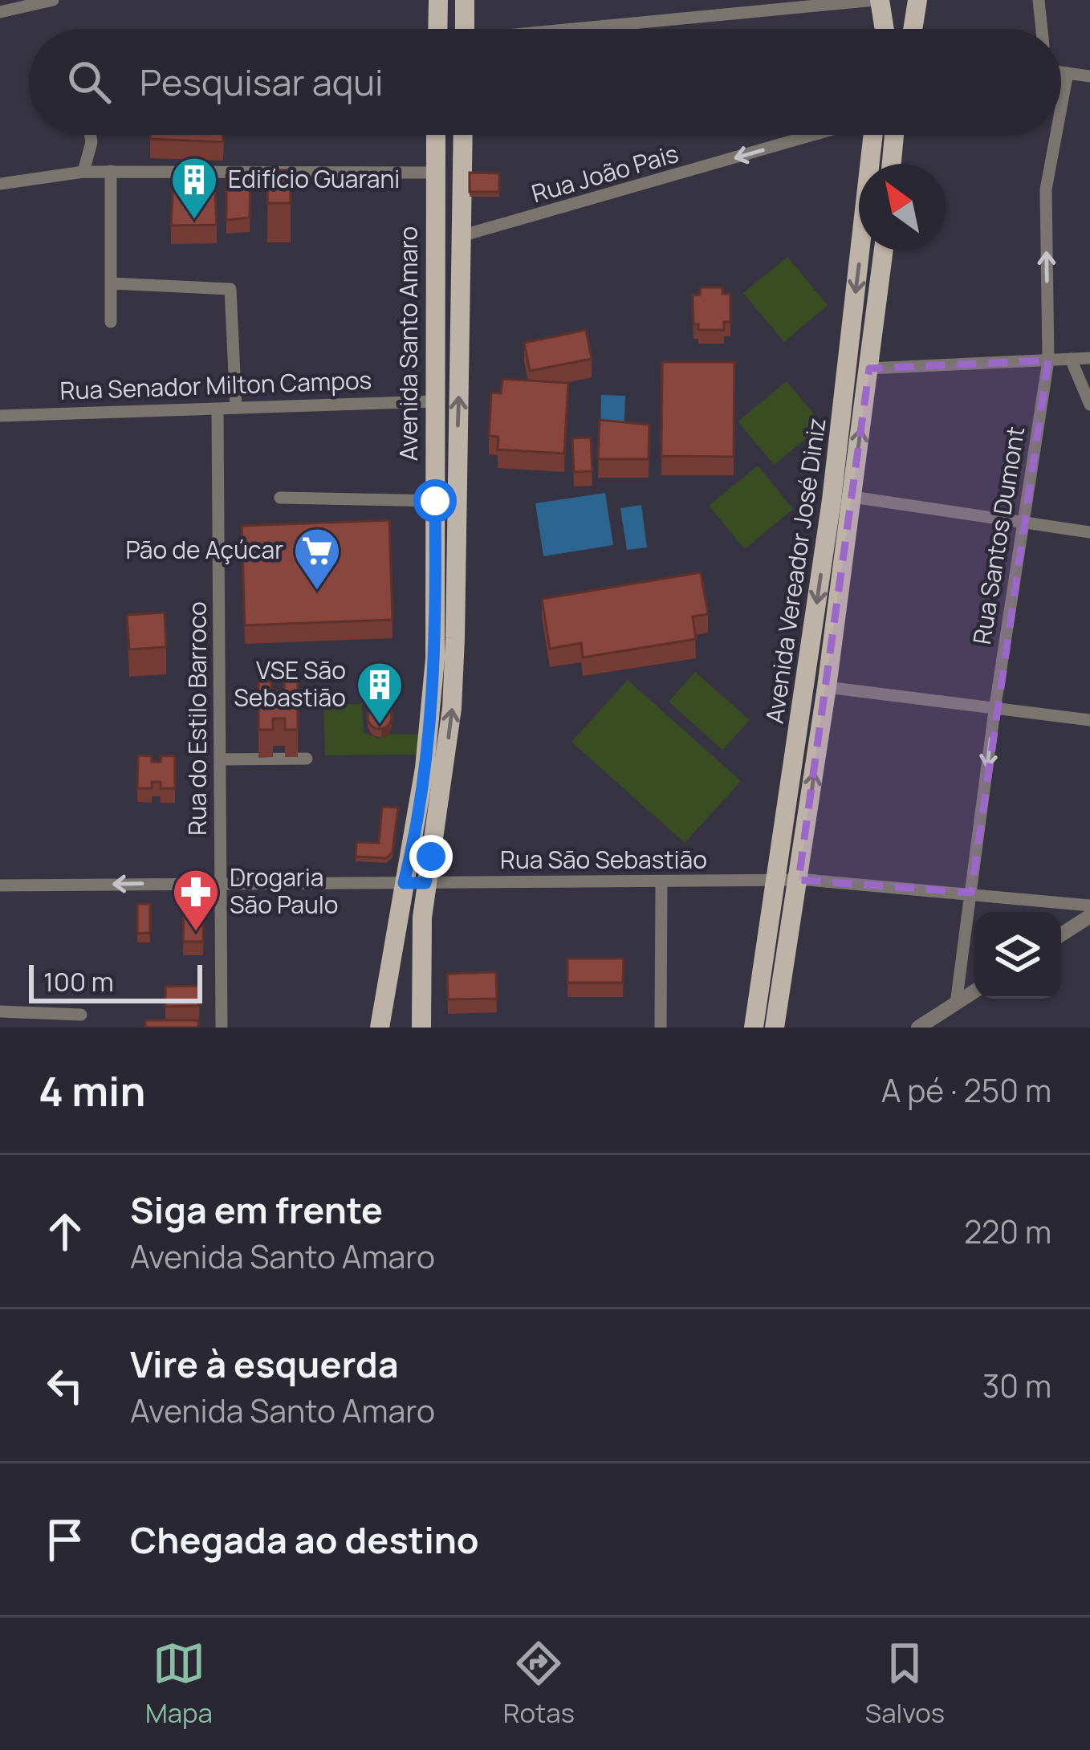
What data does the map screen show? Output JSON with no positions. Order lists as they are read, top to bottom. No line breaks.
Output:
{"streets":{"main road":["Avenida Santo Amaro","Avenida Vereador José Diniz"],"street":["Rua João Pais","Rua Senador Milton Campos","Rua Santos Dumont","Rua do Estilo Barroco","Rua São Sebastião"]},"crossings":[["Rua João Pais","Avenida Santo Amaro"],["Avenida Santo Amaro","Rua Senador Milton Campos"],["Avenida Santo Amaro","Rua São Sebastião"],["Rua Senador Milton Campos","Rua do Estilo Barroco"],["Rua Santos Dumont","Rua São Sebastião"],["Avenida Vereador José Diniz","Rua São Sebastião"],["Rua do Estilo Barroco","Rua São Sebastião"]],"one_way":["Rua João Pais"],"places":{"building":["Edifício Guarani","VSE São Sebastião"],"supermarket":["Pão de Açúcar"],"pharmacy":["Drogaria São Paulo"]},"scale_bar":"100 m","north":"top left","page":{"search":"Pesquisar aqui","scale":"100 m","heading":["4 min","A pé · 250 m"],"list":[["Siga em frente","Avenida Santo Amaro","220 m"],["Vire à esquerda","Avenida Santo Amaro","30 m"],"Chegada ao destino"],"nav":["Mapa","Rotas","Salvos"]}}
